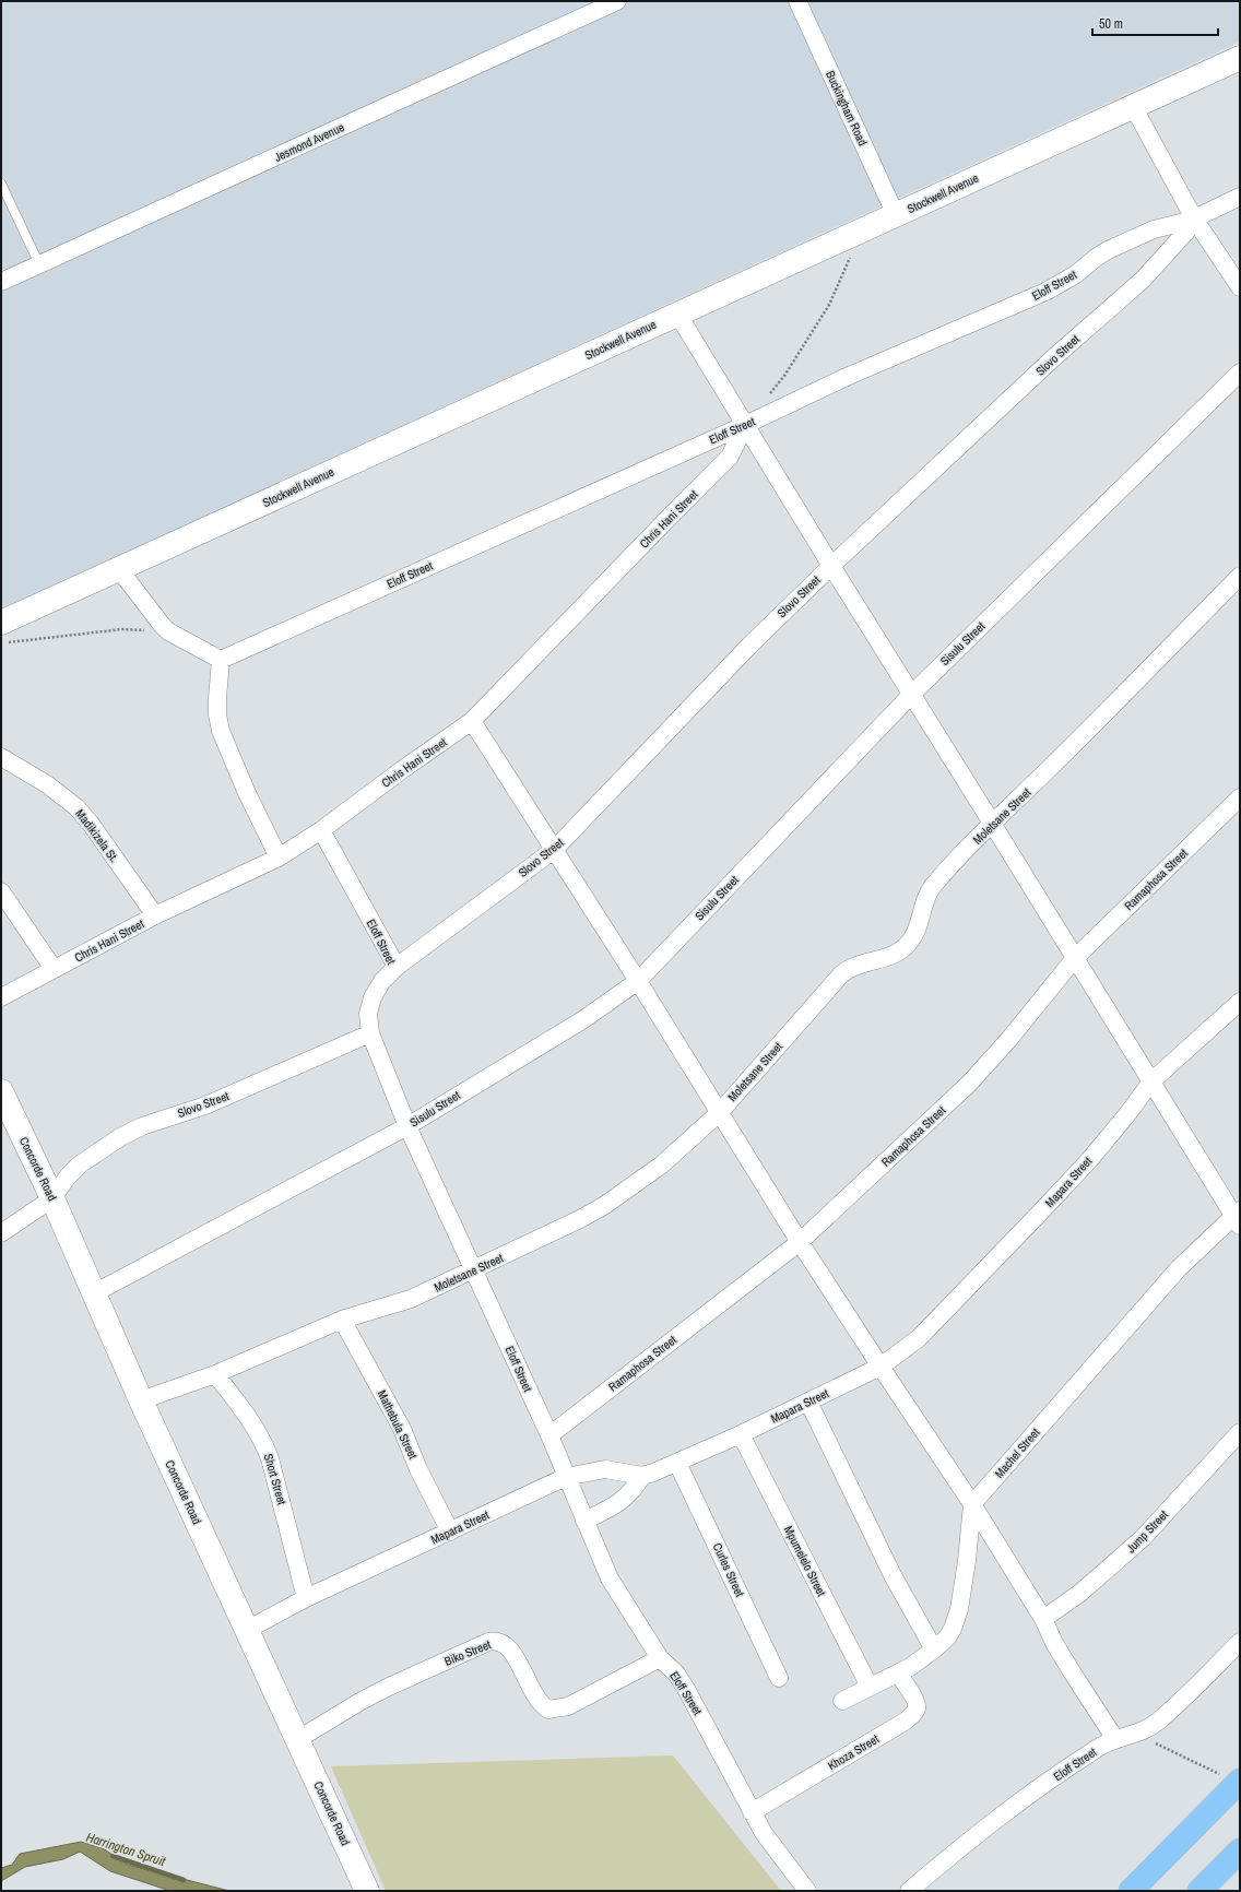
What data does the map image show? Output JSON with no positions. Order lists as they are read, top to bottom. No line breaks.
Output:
{"streets":{"street":["Buckingham Road","Jesmond Avenue","Stockwell Avenue","Eloff Street","Slovo Street","Chris Hani Street","Sisulu Street","Moletsane Street","Madikizela St.","Ramaphosa Street","Concorde Road","Mapara Street","Mathebula Street","Machel Street","Short Street","Jump Street","Mpumelelo Street","Curles Street","Biko Street","Khoza Street"]},"crossings":[["Buckingham Road","Stockwell Avenue"],["Eloff Street","Slovo Street"],["Eloff Street","Chris Hani Street"],["Eloff Street","Sisulu Street"],["Eloff Street","Moletsane Street"],["Eloff Street","Ramaphosa Street"],["Eloff Street","Mapara Street"],["Eloff Street","Biko Street"],["Eloff Street","Khoza Street"],["Slovo Street","Concorde Road"],["Chris Hani Street","Madikizela St."],["Sisulu Street","Concorde Road"],["Moletsane Street","Concorde Road"],["Moletsane Street","Mathebula Street"],["Moletsane Street","Short Street"],["Concorde Road","Mapara Street"],["Concorde Road","Biko Street"],["Mapara Street","Mathebula Street"],["Mapara Street","Short Street"],["Mapara Street","Mpumelelo Street"],["Mapara Street","Curles Street"]],"water":["Harrington Spruit"],"scale_bar":"50 m"}
